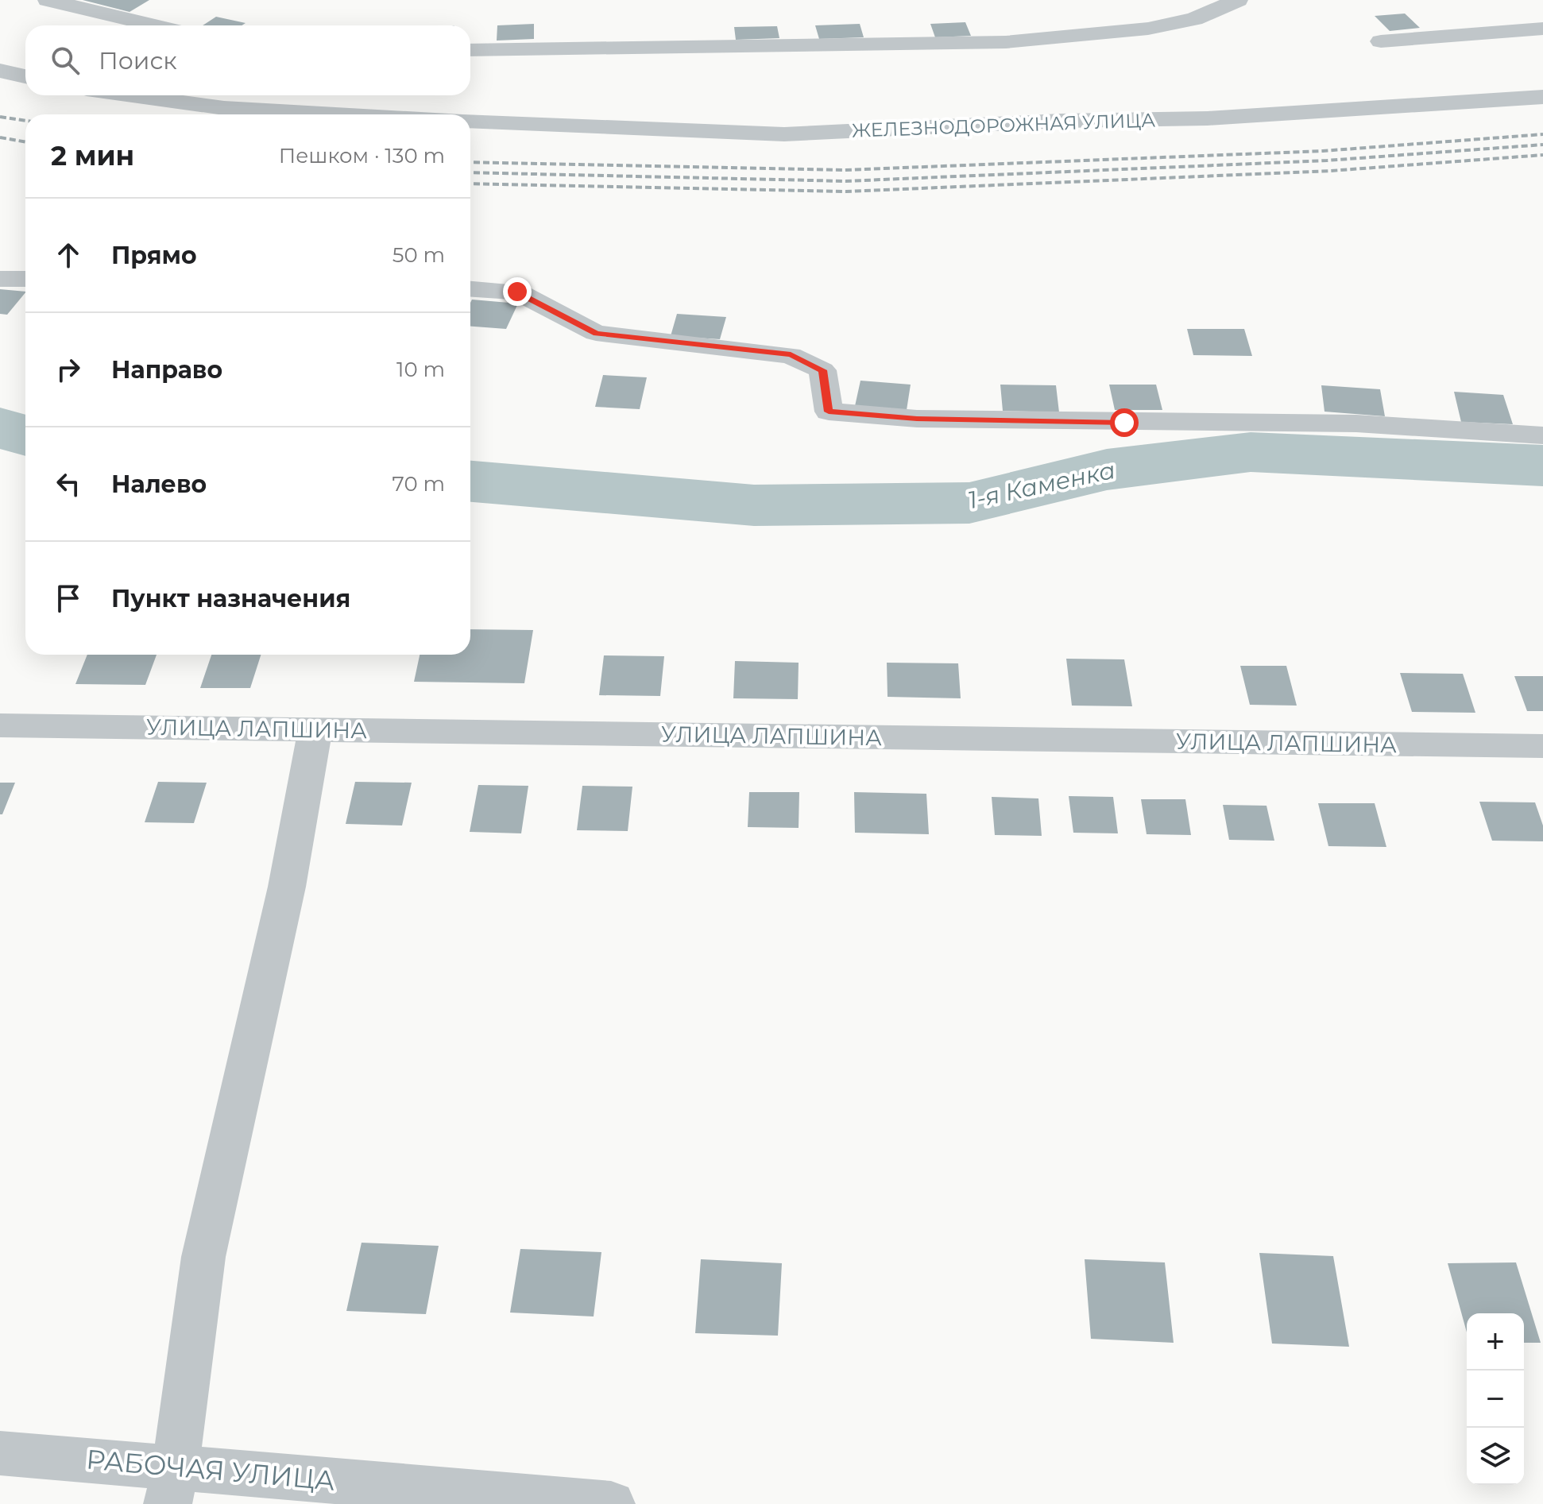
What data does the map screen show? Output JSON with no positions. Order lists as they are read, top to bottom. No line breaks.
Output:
{"streets":{"street":["ЖЕЛЕЗНОДОРОЖНАЯ УЛИЦА","УЛИЦА ЛАПШИНА","РАБОЧАЯ УЛИЦА"]},"water":["1-я Каменка"],"page":{"search":"Поиск","heading":["2 мин","Пешком · 130 m"],"list":[["Прямо","50 m"],["Направо","10 m"],["Налево","70 m"],"Пункт назначения"],"map_buttons":["+","−"]}}
